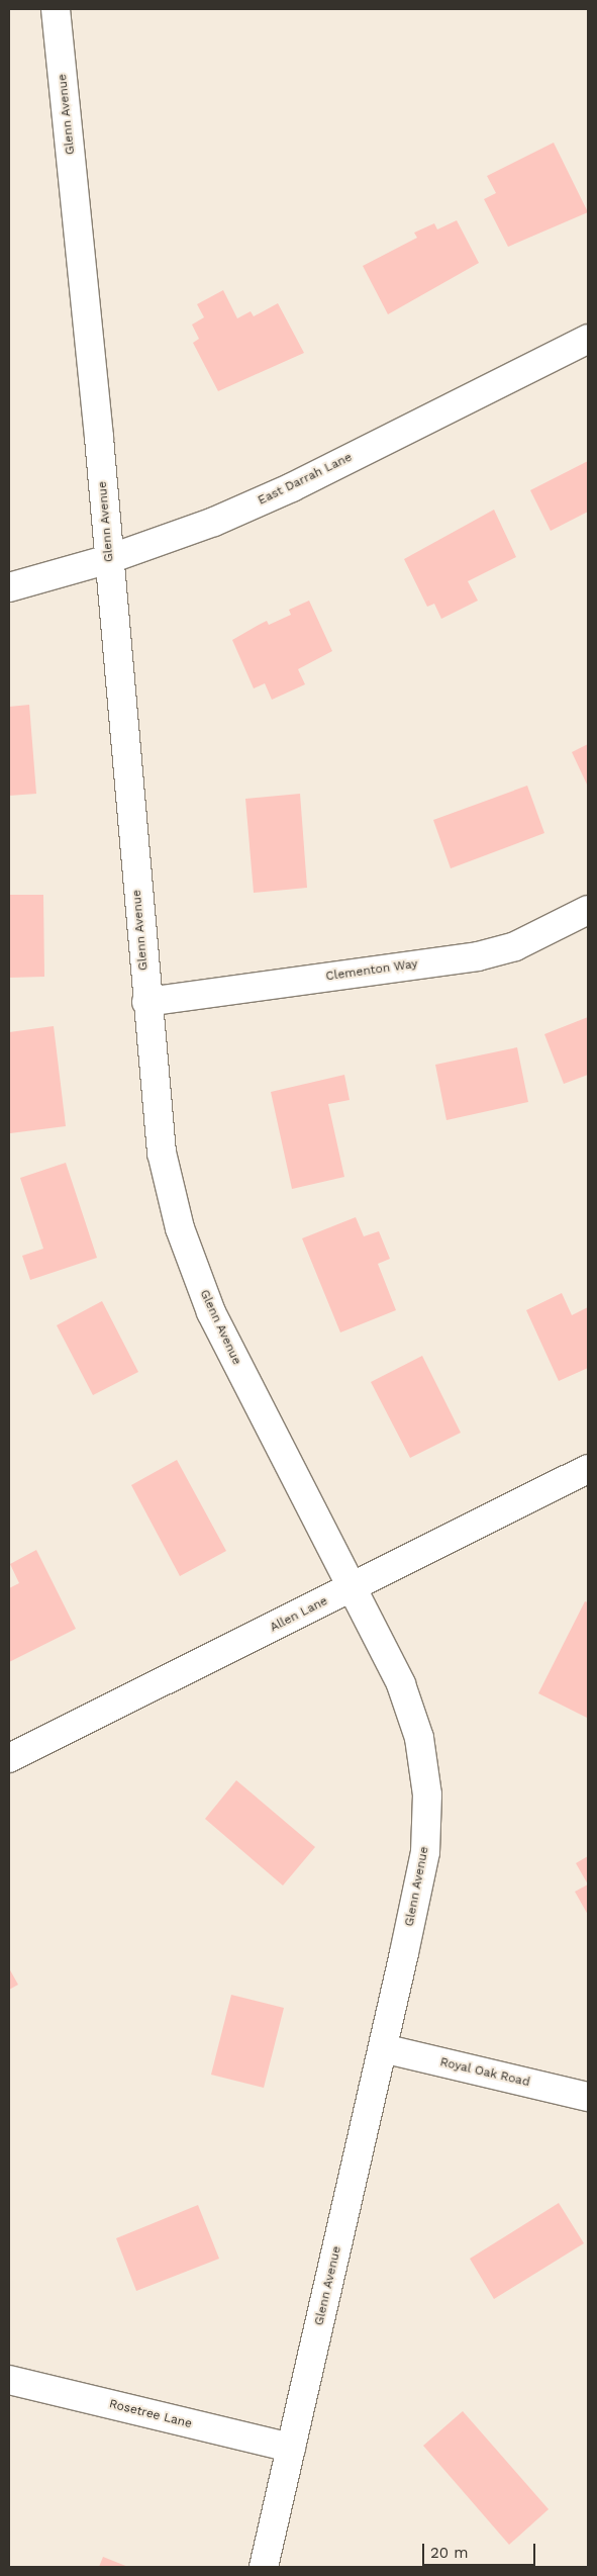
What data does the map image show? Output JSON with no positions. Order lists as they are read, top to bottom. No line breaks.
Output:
{"streets":{"street":["Glenn Avenue","East Darrah Lane","Clementon Way","Allen Lane","Royal Oak Road","Rosetree Lane"]},"crossings":[["Glenn Avenue","East Darrah Lane"],["Glenn Avenue","Clementon Way"],["Glenn Avenue","Allen Lane"],["Glenn Avenue","Royal Oak Road"],["Glenn Avenue","Rosetree Lane"]],"scale_bar":"20 m"}
